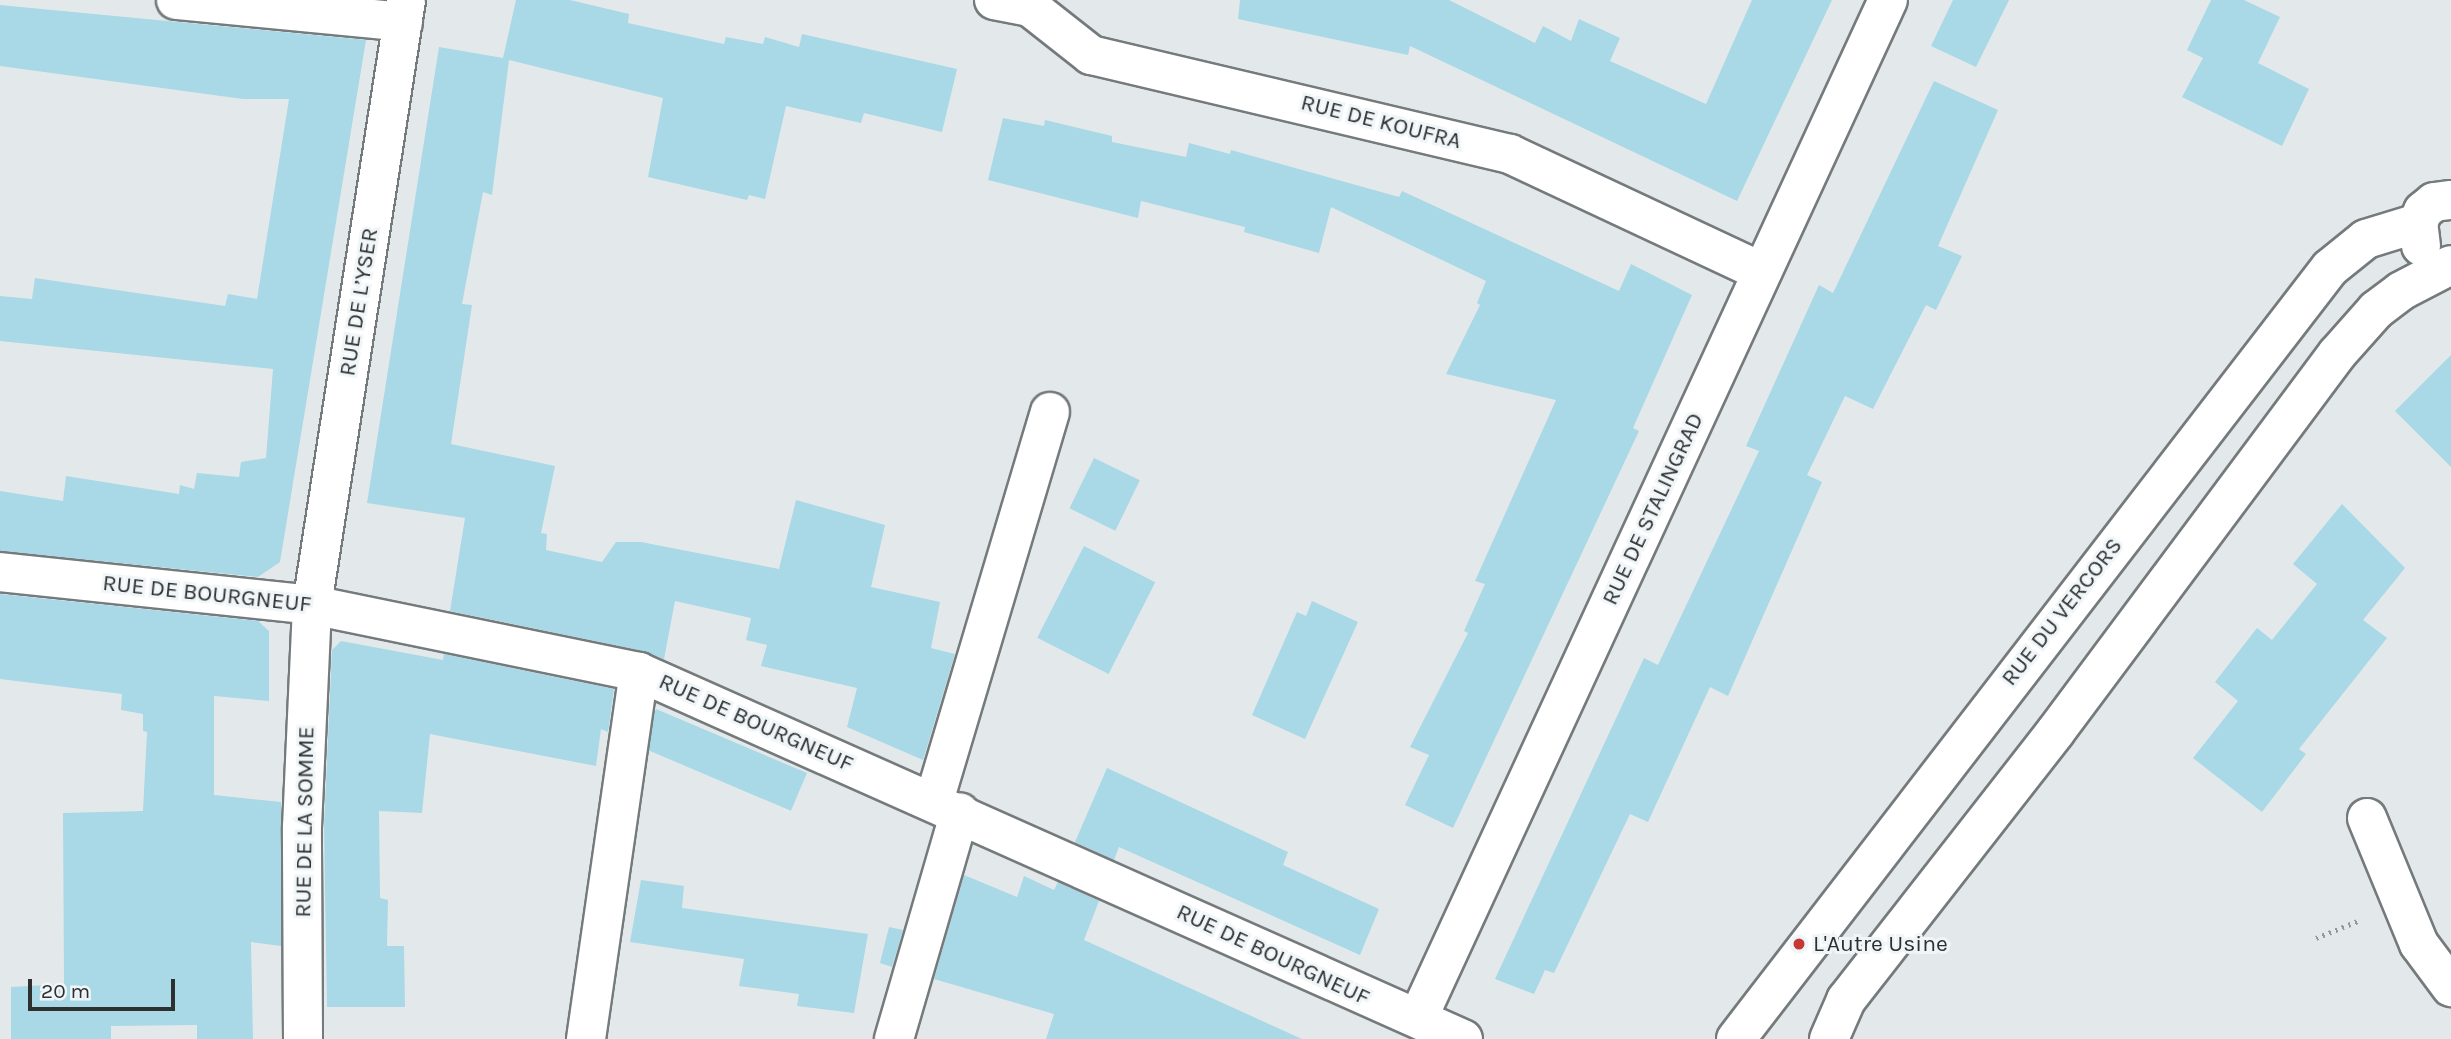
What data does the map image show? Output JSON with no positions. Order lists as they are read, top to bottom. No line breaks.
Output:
{"streets":{"street":["RUE DE KOUFRA","RUE DE L’YSER","RUE DE STALINGRAD","RUE DE BOURGNEUF","RUE DU VERCORS","RUE DE LA SOMME"]},"crossings":[["RUE DE KOUFRA","RUE DE STALINGRAD"],["RUE DE L’YSER","RUE DE BOURGNEUF"],["RUE DE L’YSER","RUE DE LA SOMME"],["RUE DE STALINGRAD","RUE DE BOURGNEUF"],["RUE DE BOURGNEUF","RUE DE LA SOMME"]],"places":["L'Autre Usine"],"scale_bar":"20 m"}
